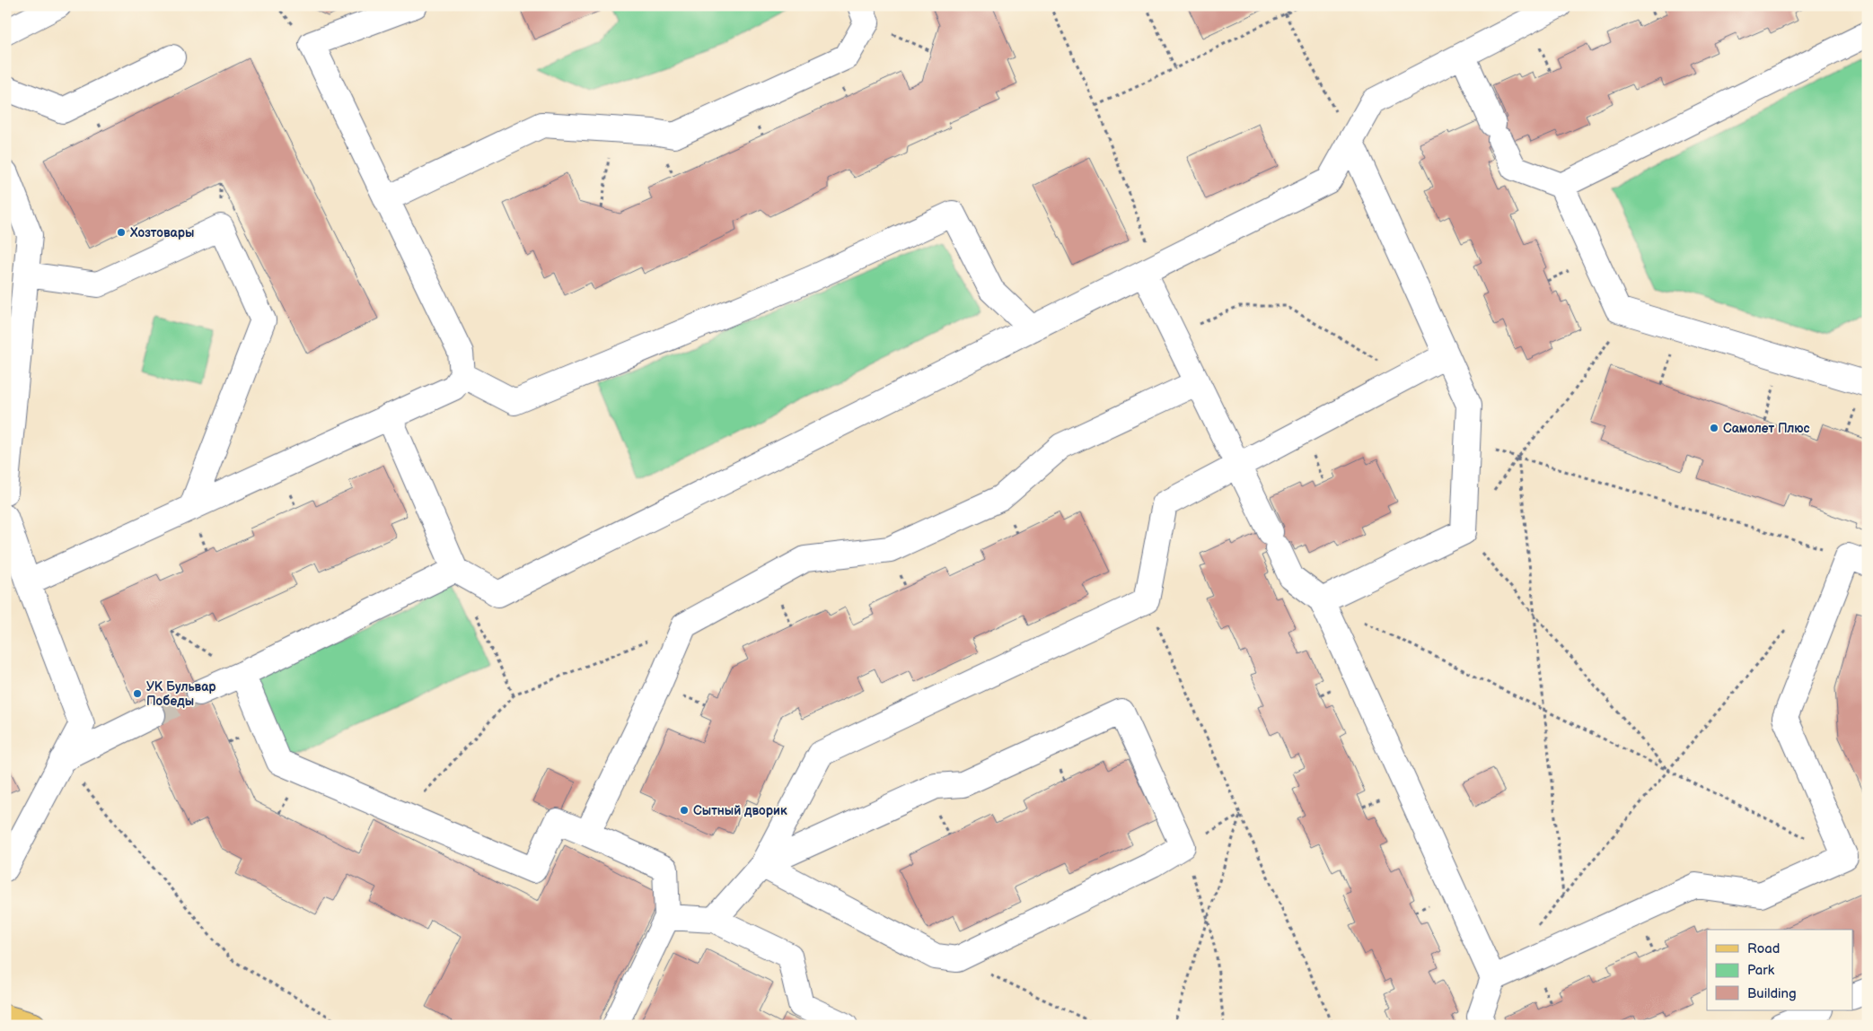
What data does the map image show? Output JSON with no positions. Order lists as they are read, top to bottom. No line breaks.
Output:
{"places":["Хозтовары","Самолет Плюс","УК Бульвар Победы","Сытный дворик"],"legend":["Road","Park","Building"]}
